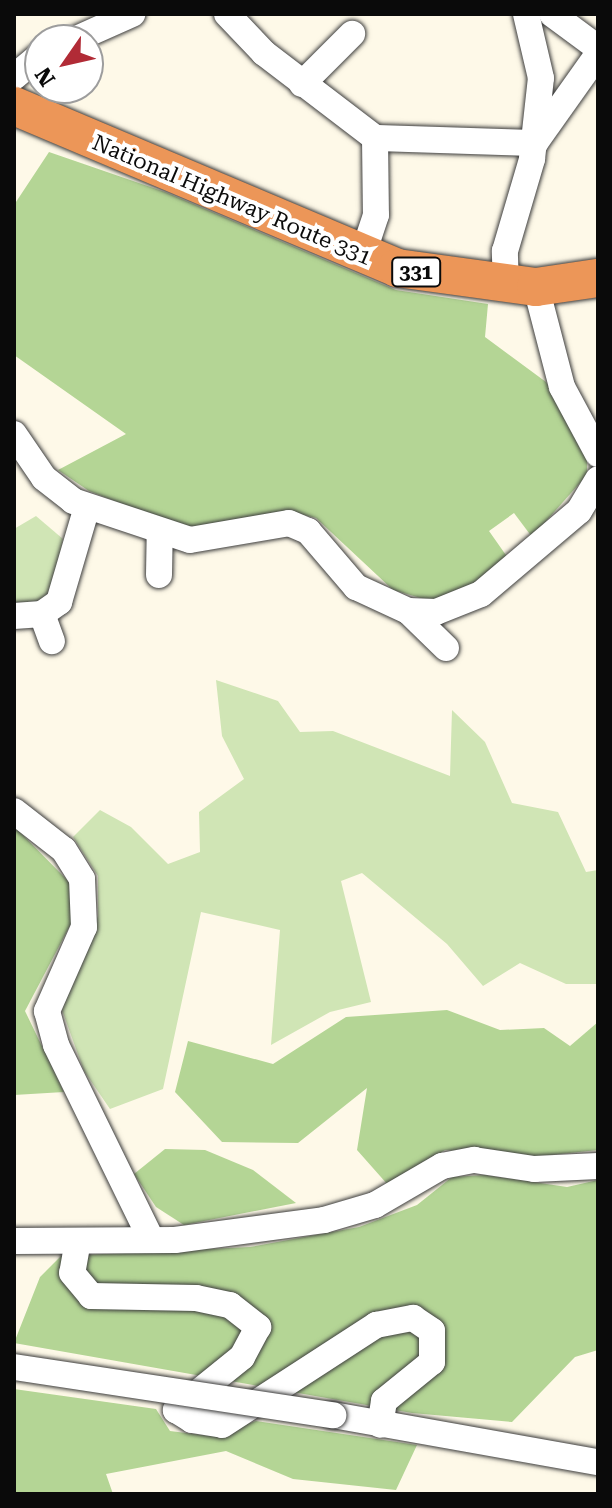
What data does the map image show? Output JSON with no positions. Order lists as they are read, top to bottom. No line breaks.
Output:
{"streets":{"highway":["National Highway Route 331","331"]},"north":"bottom left"}
